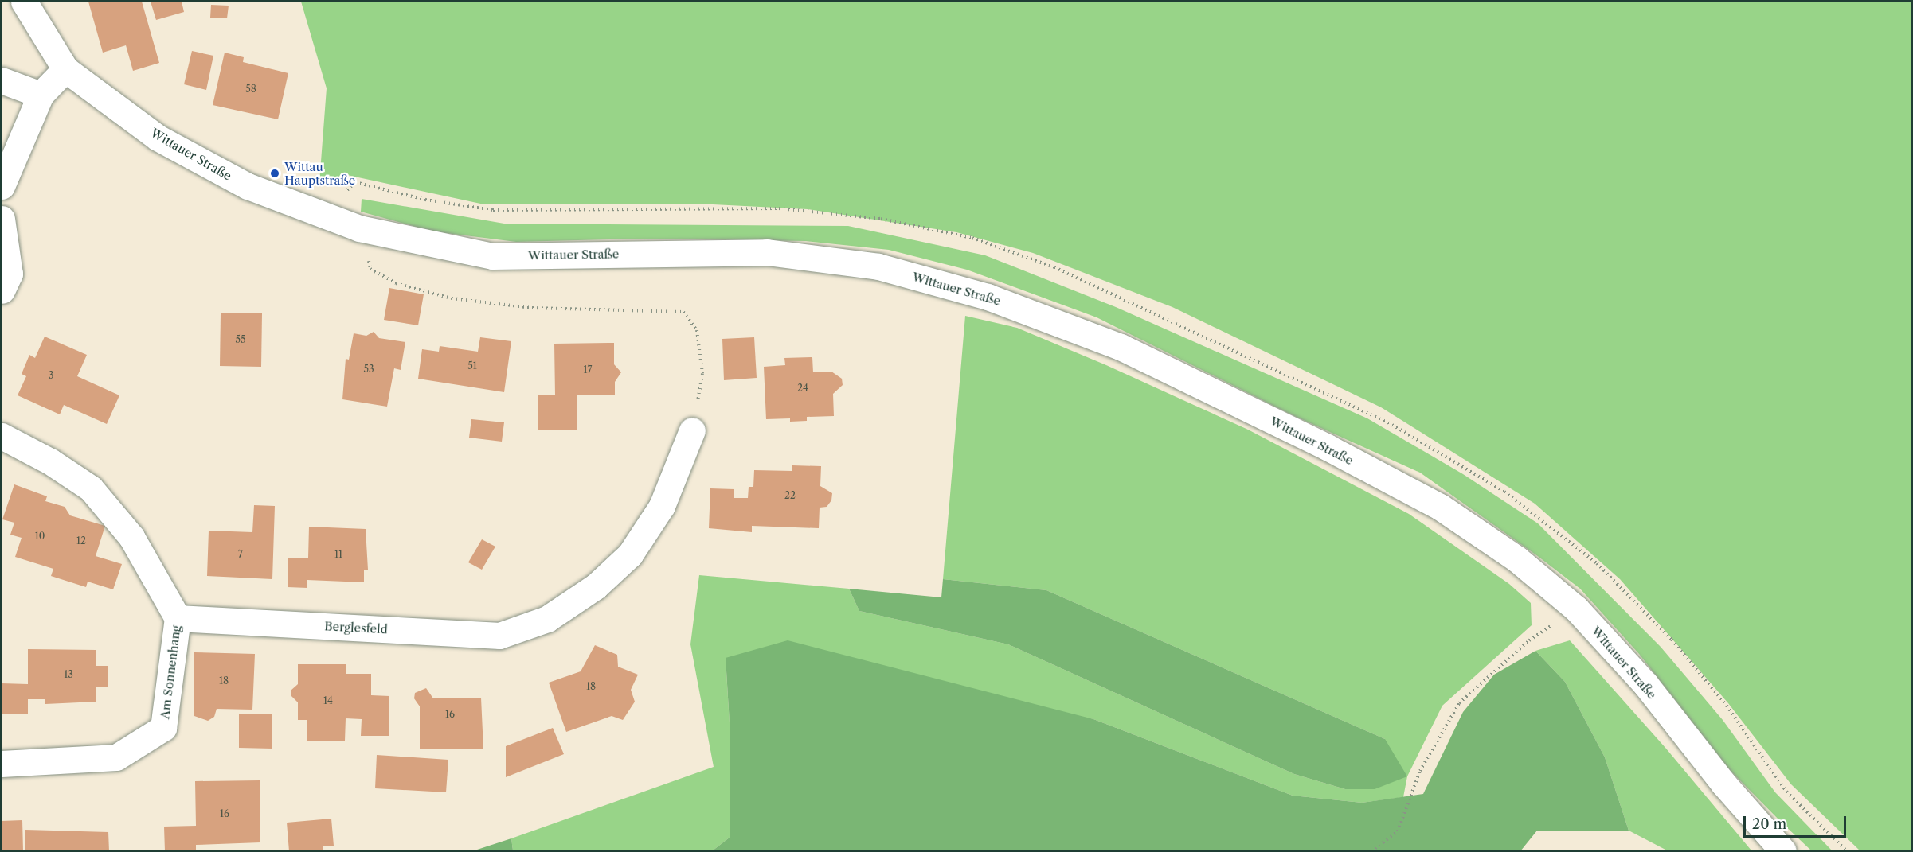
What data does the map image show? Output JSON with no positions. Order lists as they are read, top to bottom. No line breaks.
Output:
{"streets":{"street":["Wittauer Straße","Berglesfeld","Am Sonnenhang"]},"crossings":[["Berglesfeld","Am Sonnenhang"]],"places":["Wittau Hauptstraße"],"house_numbers":["58","55","51","53","17","3","24","22","10","12","7","11","13","18","18","14","16","16"],"scale_bar":"20 m"}
